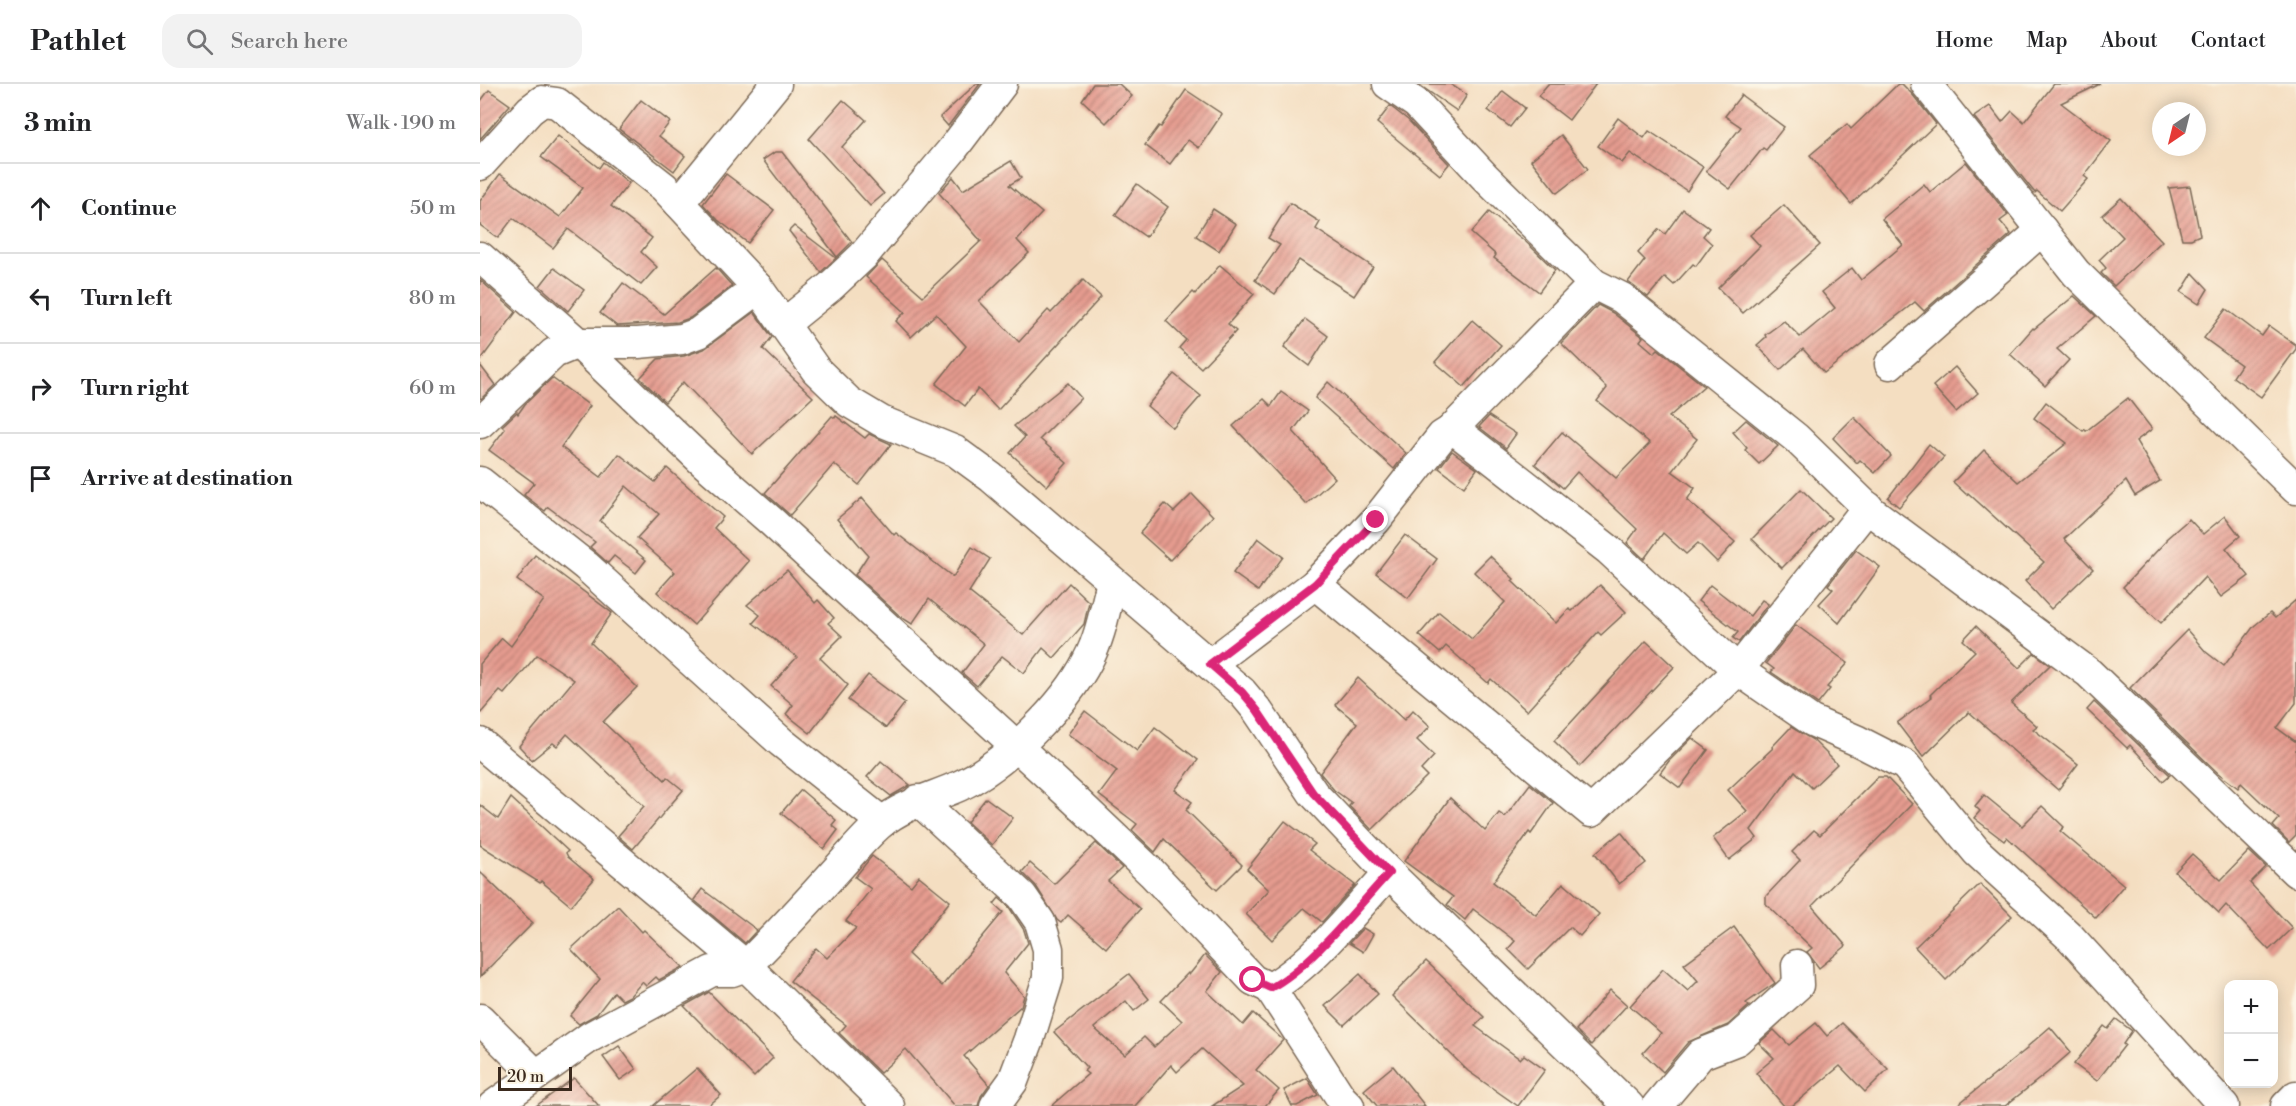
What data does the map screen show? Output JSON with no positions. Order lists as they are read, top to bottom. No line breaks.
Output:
{"scale_bar":"20 m","north":"bottom left","page":{"header":"Pathlet","search":"Search here","nav":["Home","Map","About","Contact"],"heading":["3 min","Walk · 190 m"],"list":[["Continue","50 m"],["Turn left","80 m"],["Turn right","60 m"],"Arrive at destination"],"map_buttons":["+","−"],"scale":"20 m"}}
